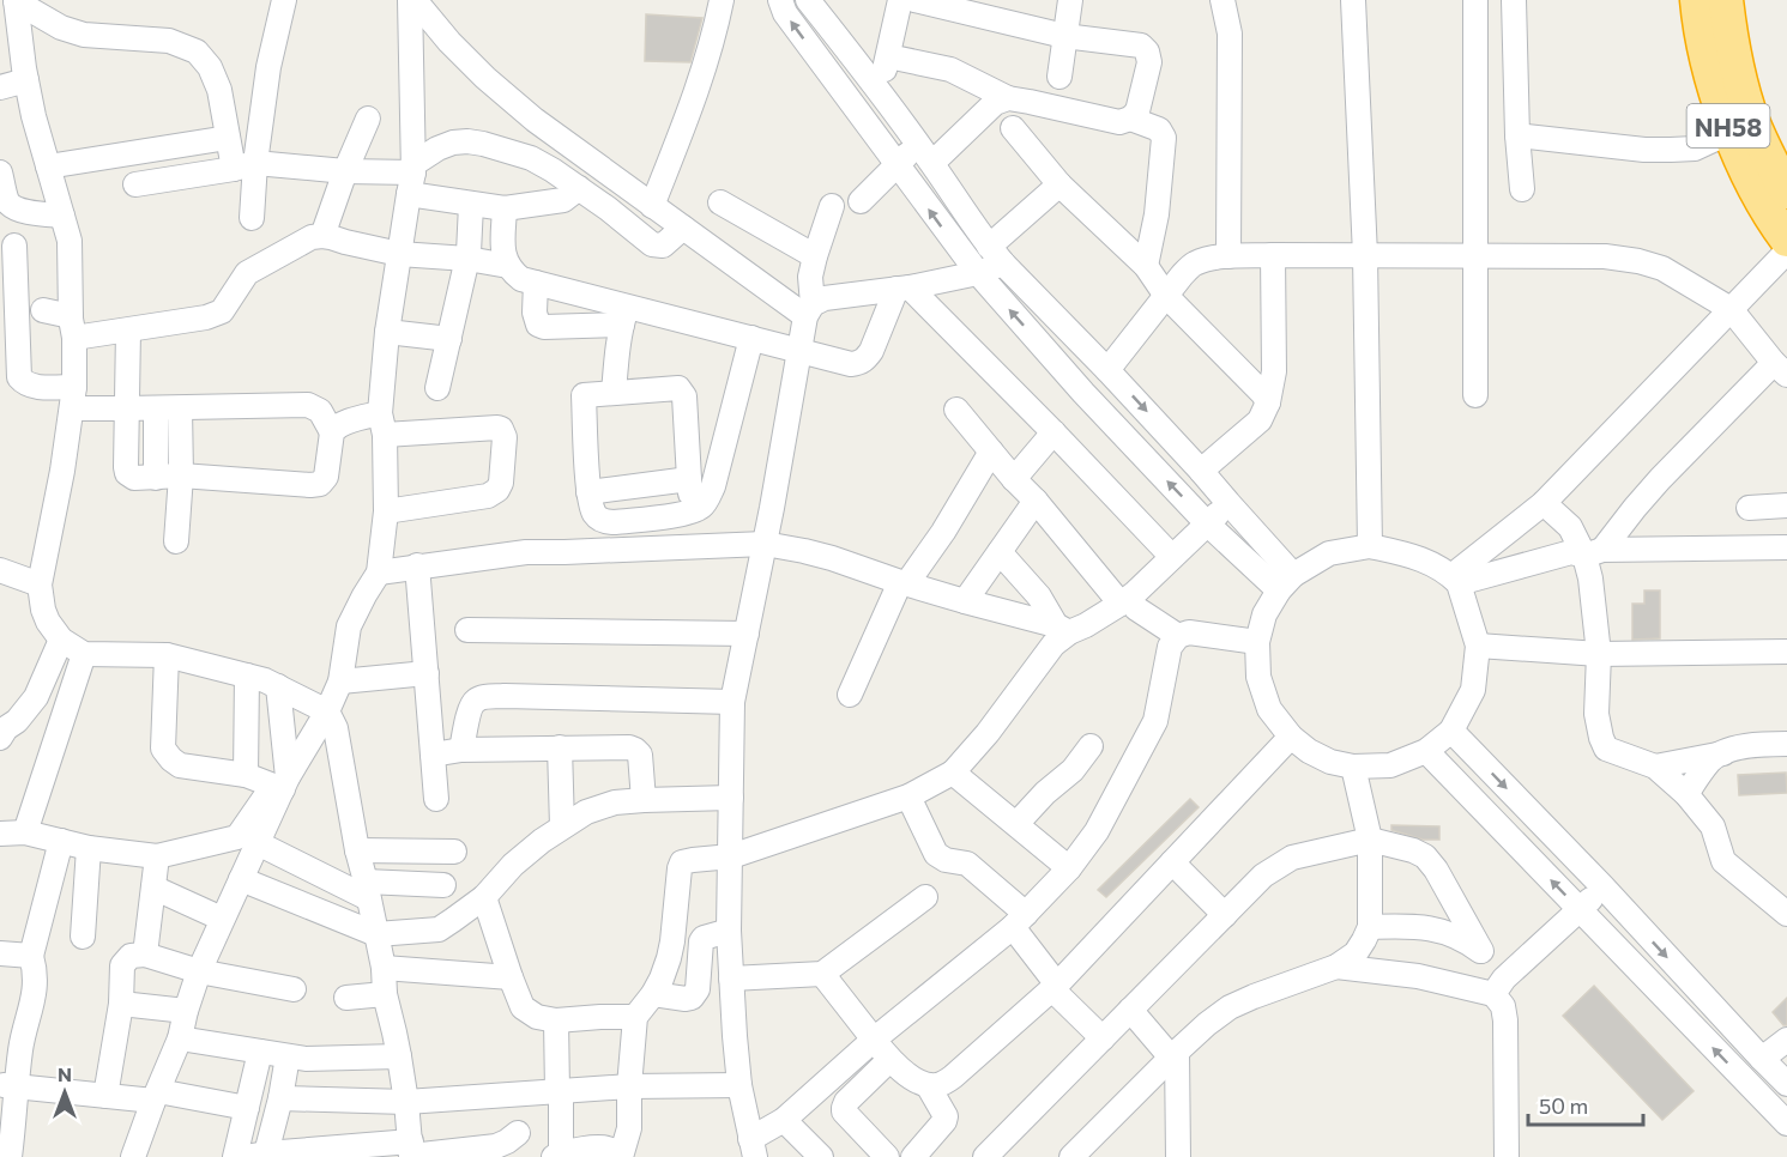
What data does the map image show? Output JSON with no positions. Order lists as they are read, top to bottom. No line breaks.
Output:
{"streets":{"highway":["NH58"]},"scale_bar":"50 m","north":"top"}
